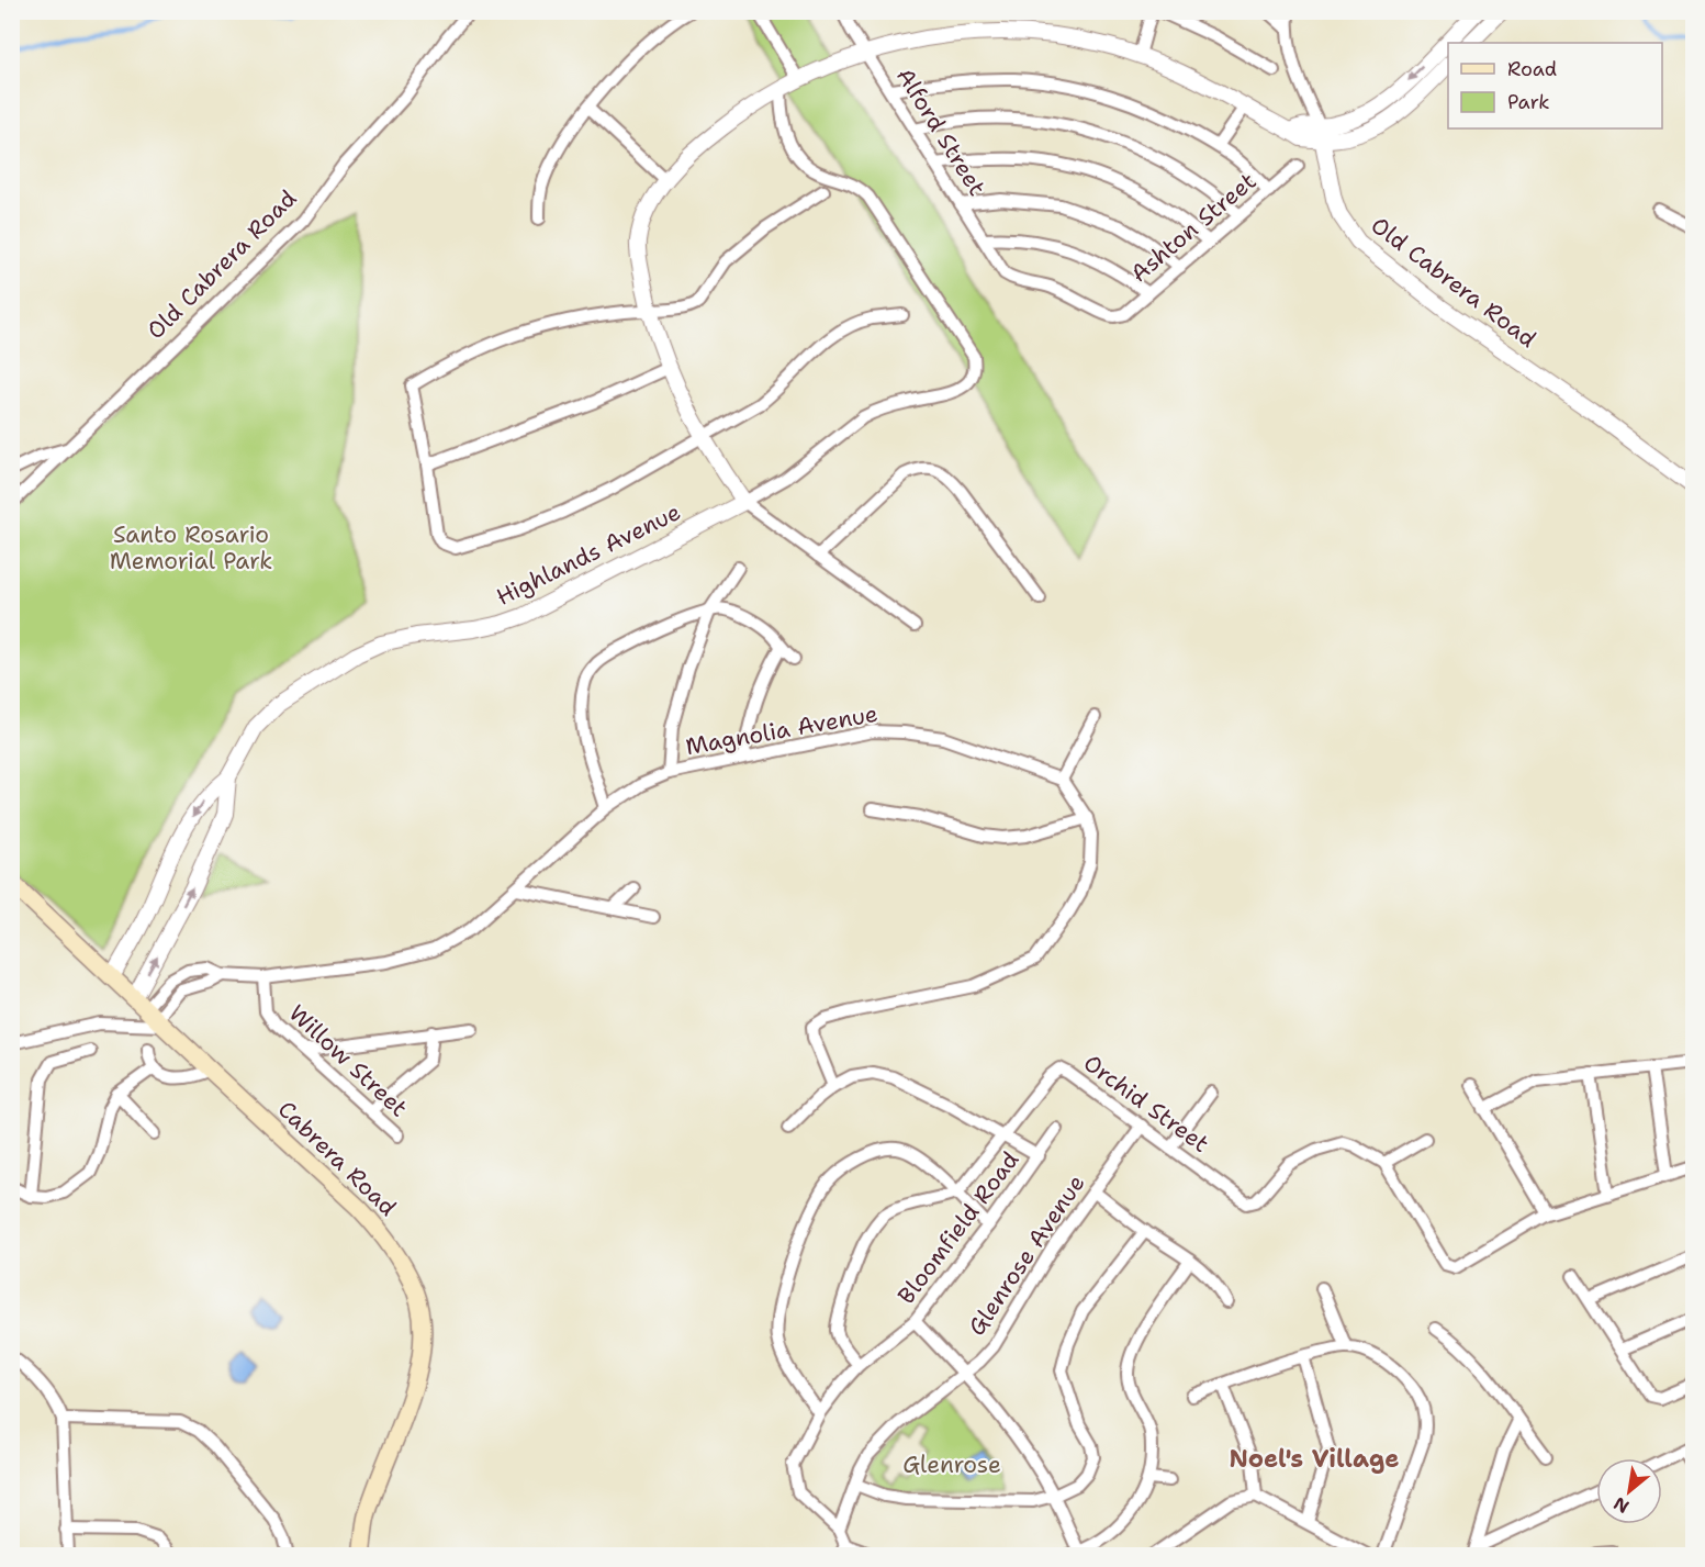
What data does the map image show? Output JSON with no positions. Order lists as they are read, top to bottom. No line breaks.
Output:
{"streets":{"main road":["Cabrera Road"],"street":["Alford Street","Ashton Street","Old Cabrera Road","Highlands Avenue","Magnolia Avenue","Willow Street","Orchid Street","Bloomfield Road","Glenrose Avenue"]},"crossings":[["Alford Street","Ashton Street"],["Highlands Avenue","Magnolia Avenue"],["Highlands Avenue","Cabrera Road"],["Magnolia Avenue","Willow Street"],["Magnolia Avenue","Cabrera Road"],["Orchid Street","Glenrose Avenue"],["Bloomfield Road","Glenrose Avenue"]],"districts":["Noel's Village"],"parks":["Santo Rosario Memorial Park","Glenrose"],"legend":["Road","Park"],"north":"bottom left"}
